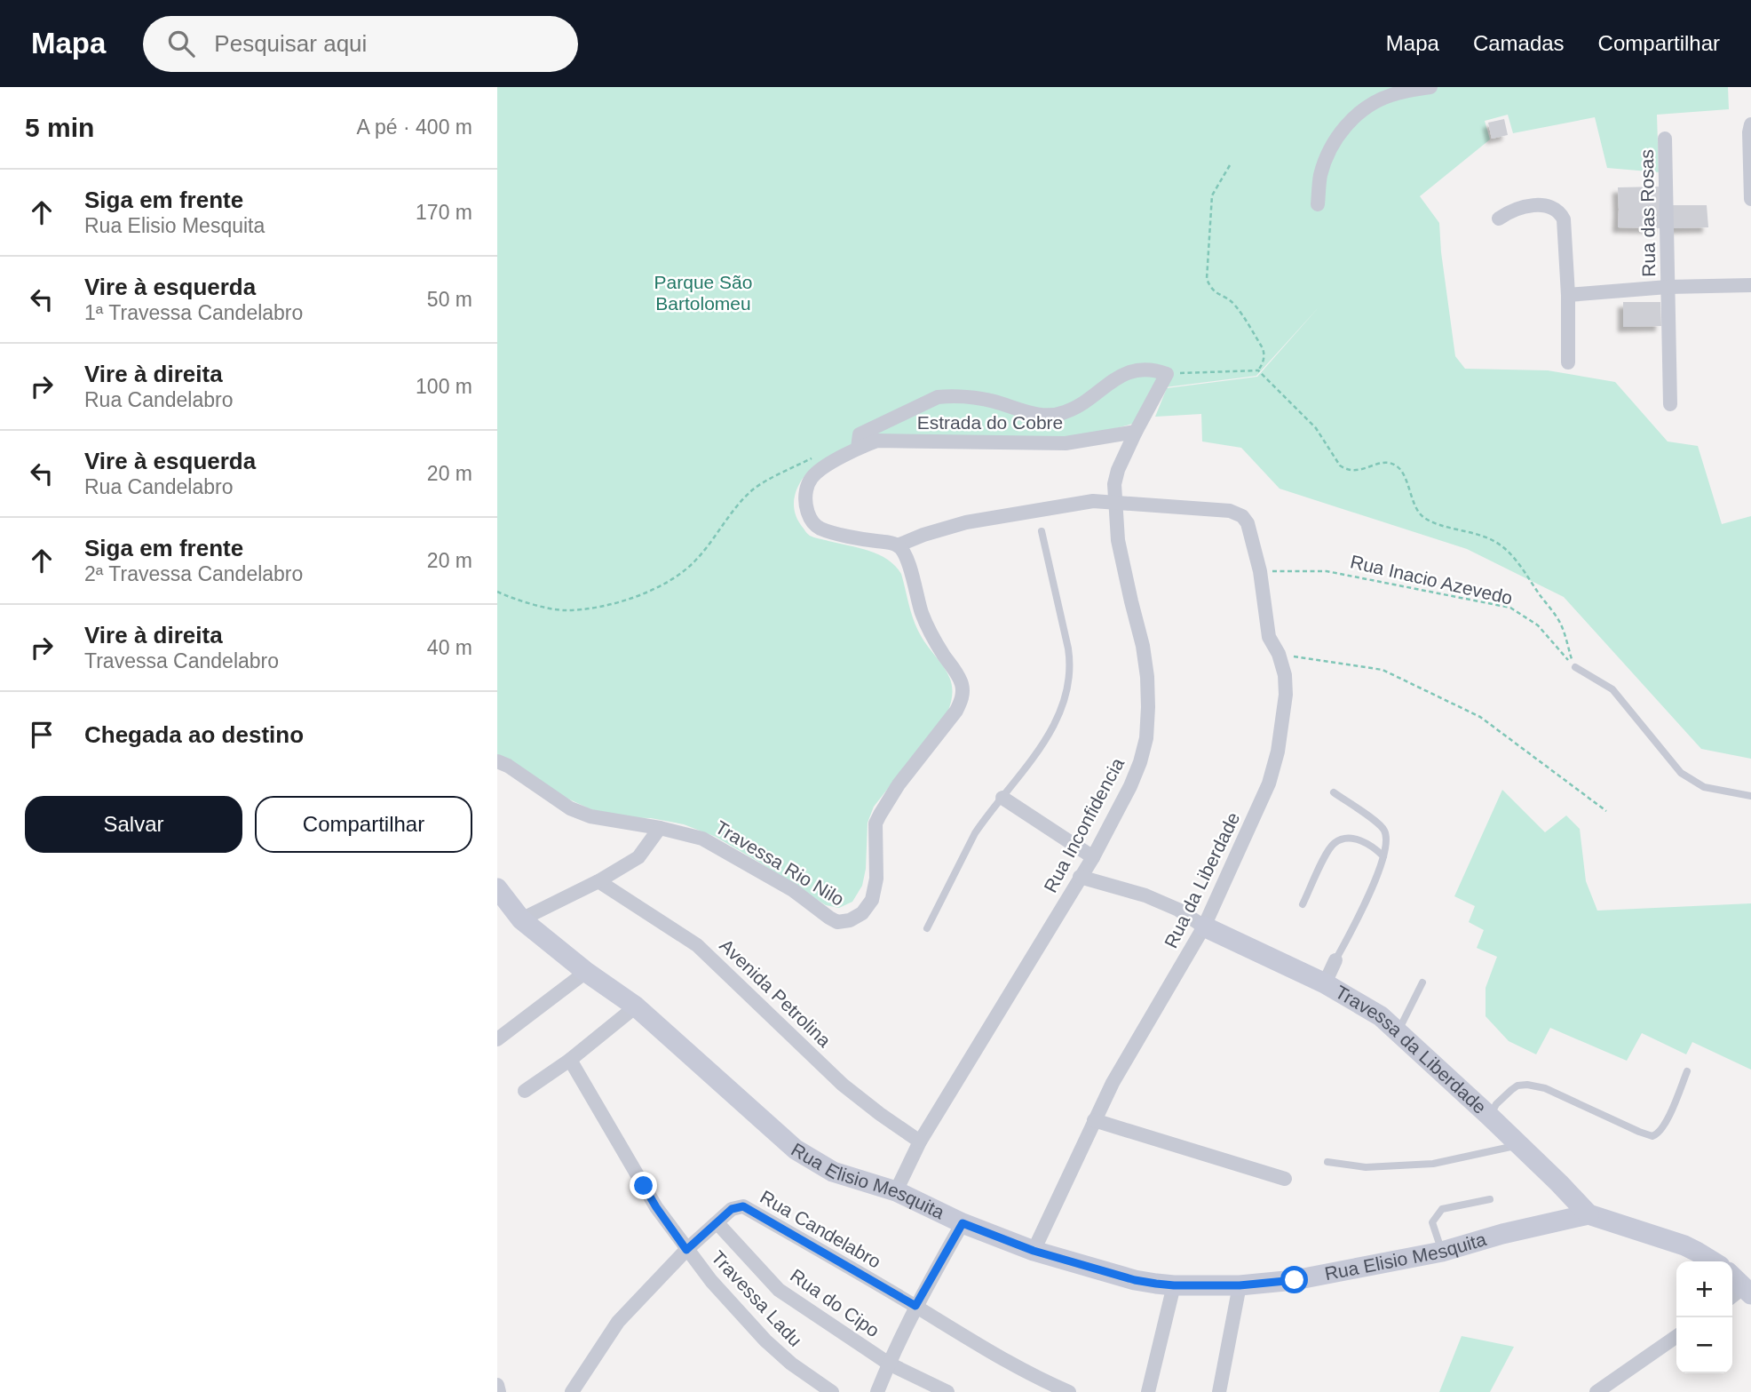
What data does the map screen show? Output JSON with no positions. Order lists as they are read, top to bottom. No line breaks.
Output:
{"streets":{"street":["Rua das Rosas","Estrada do Cobre","Rua Inconfidencia","Travessa Rio Nilo","Rua da Liberdade","Avenida Petrolina","Travessa da Liberdade","Rua Elisio Mesquita","Rua Candelabro","Travessa Ladu","Rua do Cipo"],"path":["Rua Inacio Azevedo"]},"crossings":[["Estrada do Cobre","Rua Inconfidencia"],["Rua Inacio Azevedo","Rua da Liberdade"],["Rua Inconfidencia","Rua da Liberdade"],["Rua Inconfidencia","Avenida Petrolina"],["Rua Inconfidencia","Rua Elisio Mesquita"],["Rua da Liberdade","Travessa da Liberdade"],["Rua da Liberdade","Rua Elisio Mesquita"],["Travessa da Liberdade","Rua Elisio Mesquita"],["Rua Candelabro","Rua do Cipo"]],"parks":["Parque São Bartolomeu"],"page":{"header":"Mapa","search":"Pesquisar aqui","nav":["Mapa","Camadas","Compartilhar"],"heading":["5 min","A pé · 400 m"],"list":[["Siga em frente","Rua Elisio Mesquita","170 m"],["Vire à esquerda","1ª Travessa Candelabro","50 m"],["Vire à direita","Rua Candelabro","100 m"],["Vire à esquerda","Rua Candelabro","20 m"],["Siga em frente","2ª Travessa Candelabro","20 m"],["Vire à direita","Travessa Candelabro","40 m"],"Chegada ao destino"],"buttons":["Salvar","Compartilhar"],"map_buttons":["+","−"]}}
